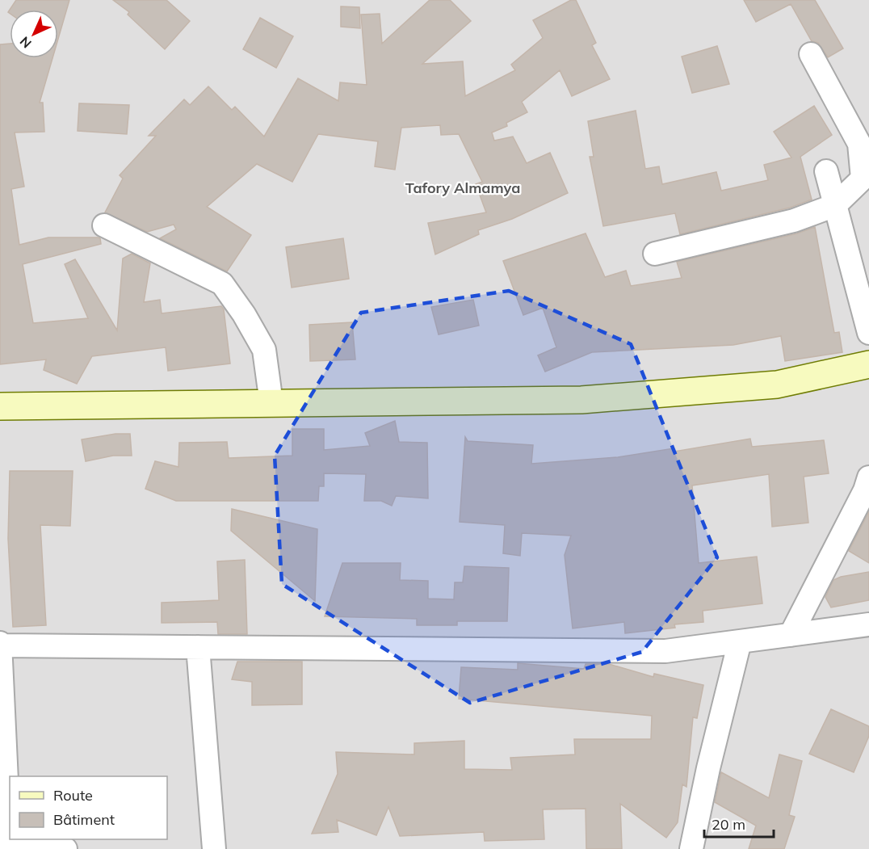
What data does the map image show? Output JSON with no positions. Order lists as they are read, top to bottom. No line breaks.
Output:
{"districts":["Tafory Almamya"],"legend":["Route","Bâtiment"],"scale_bar":"20 m","north":"bottom left"}
